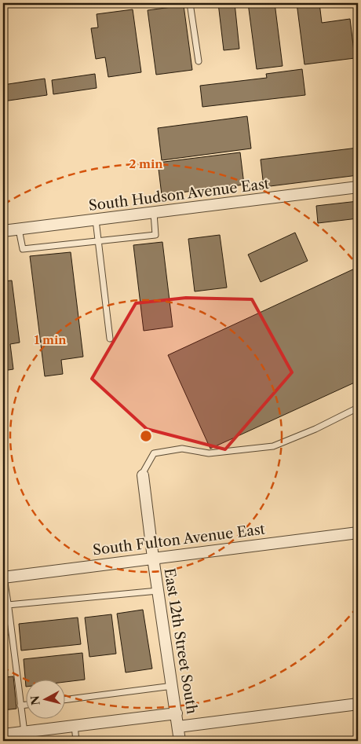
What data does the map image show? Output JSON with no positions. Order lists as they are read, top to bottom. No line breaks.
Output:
{"streets":{"street":["South Hudson Avenue East","South Fulton Avenue East","East 12th Street South"]},"crossings":[["South Fulton Avenue East","East 12th Street South"]],"north":"left","rings":["2 min","1 min"]}
